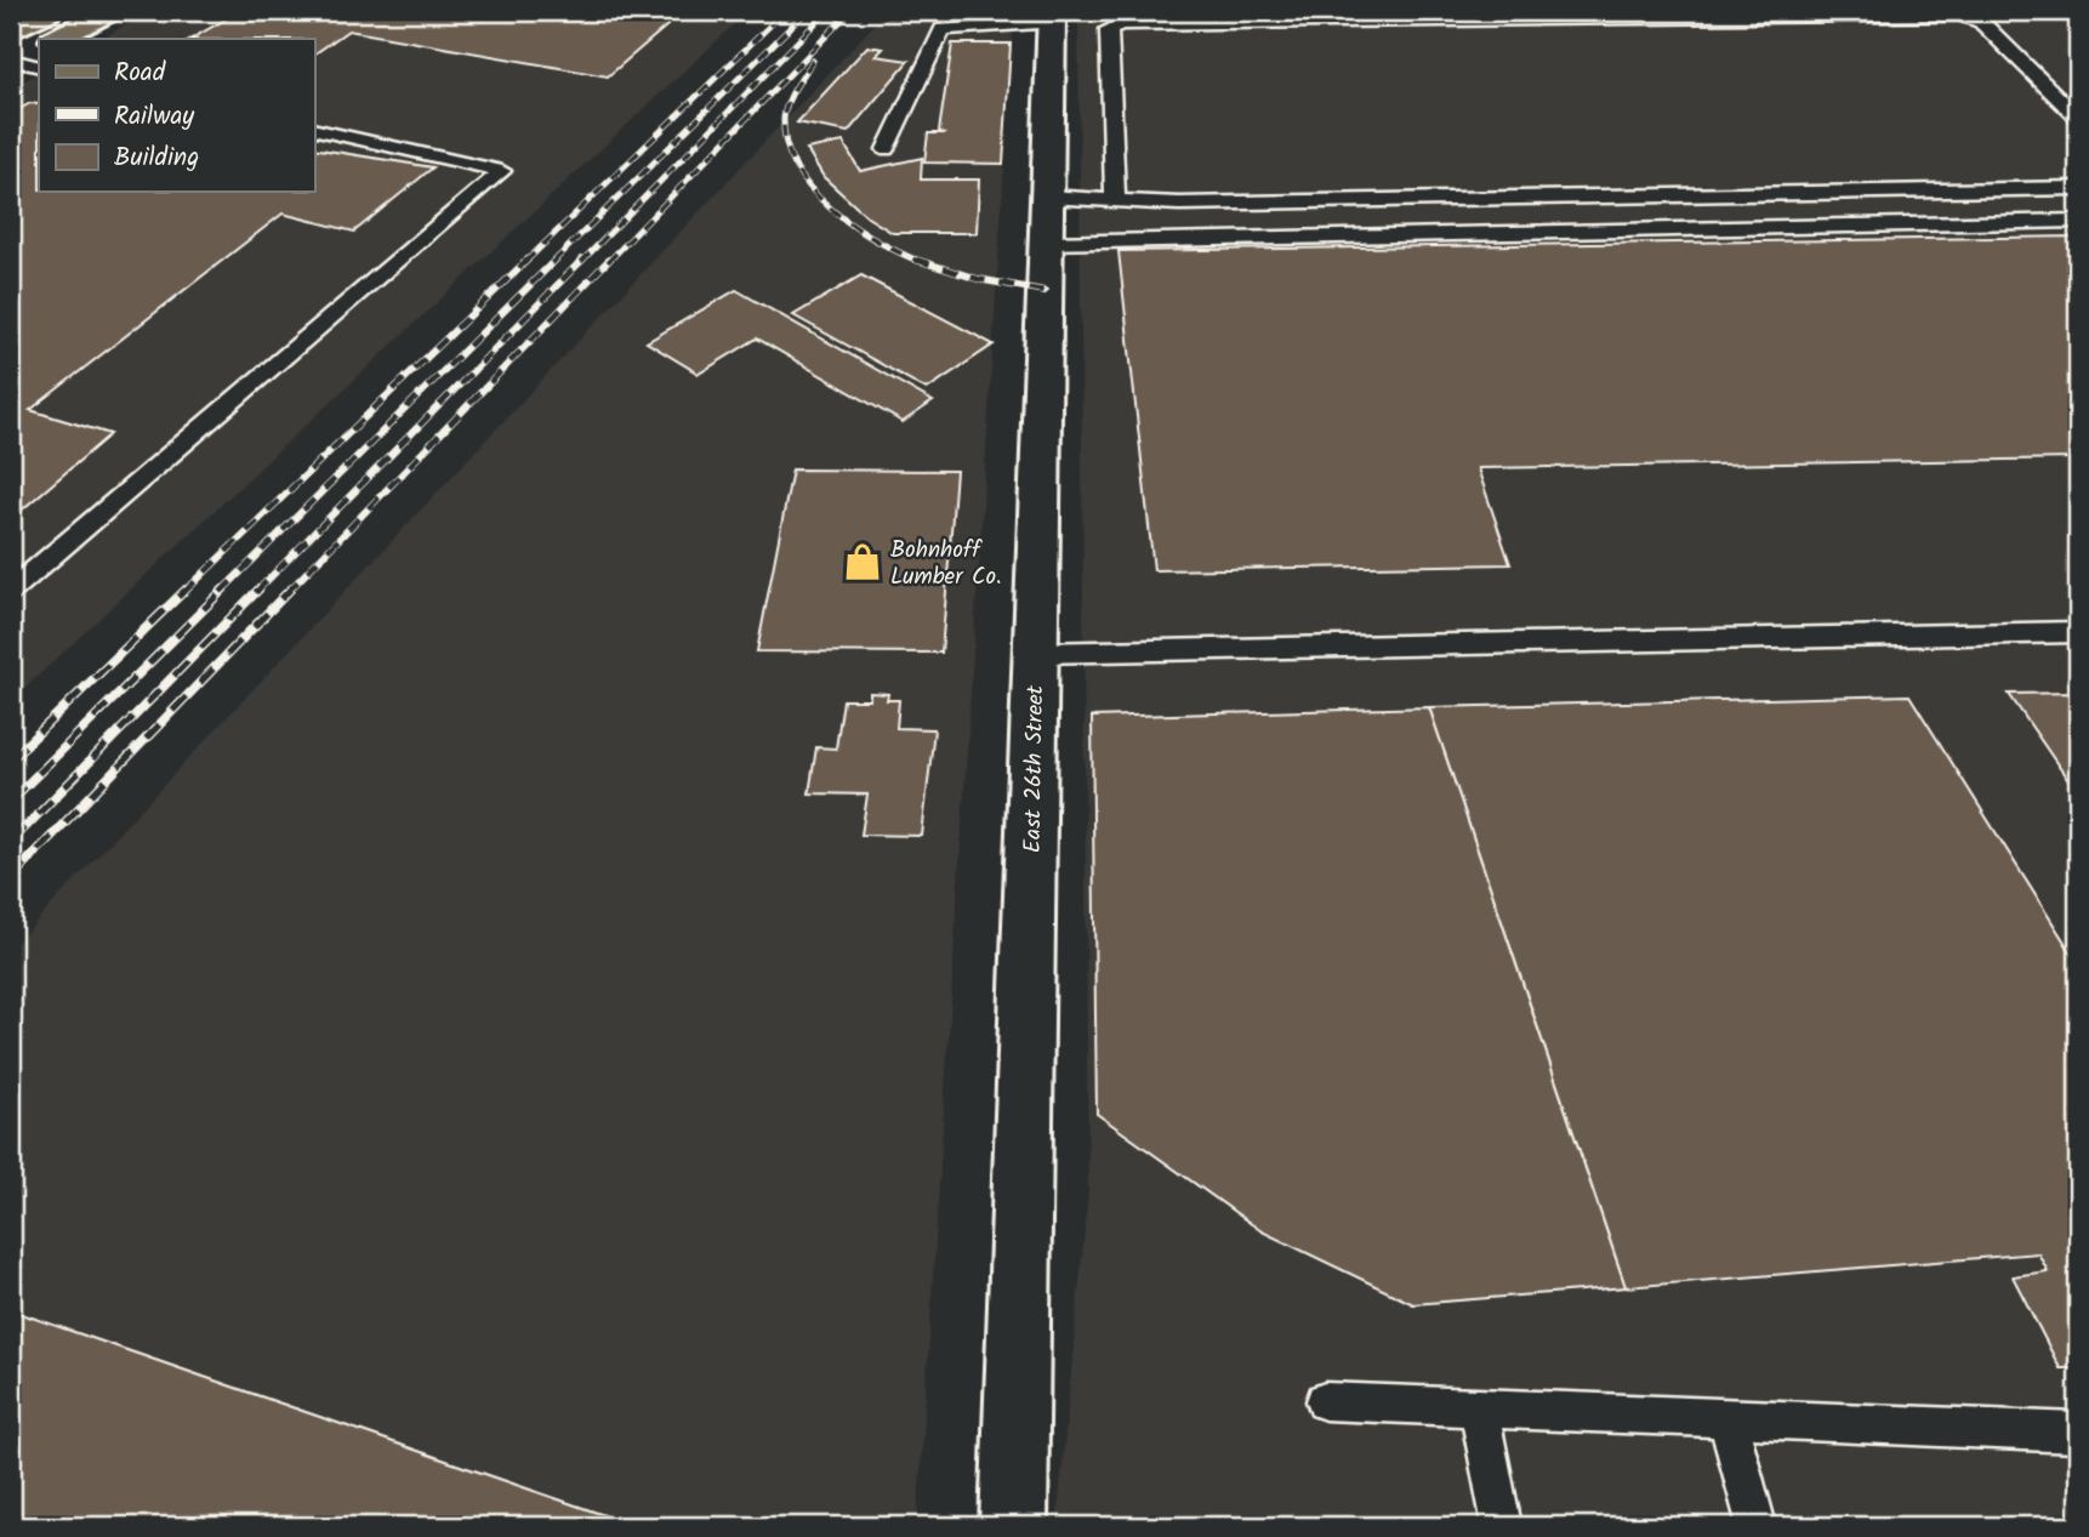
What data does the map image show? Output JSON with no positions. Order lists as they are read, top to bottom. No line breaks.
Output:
{"streets":{"street":["East 26th Street"]},"places":{"shop":["Bohnhoff Lumber Co."]},"legend":["Road","Railway","Building"]}
